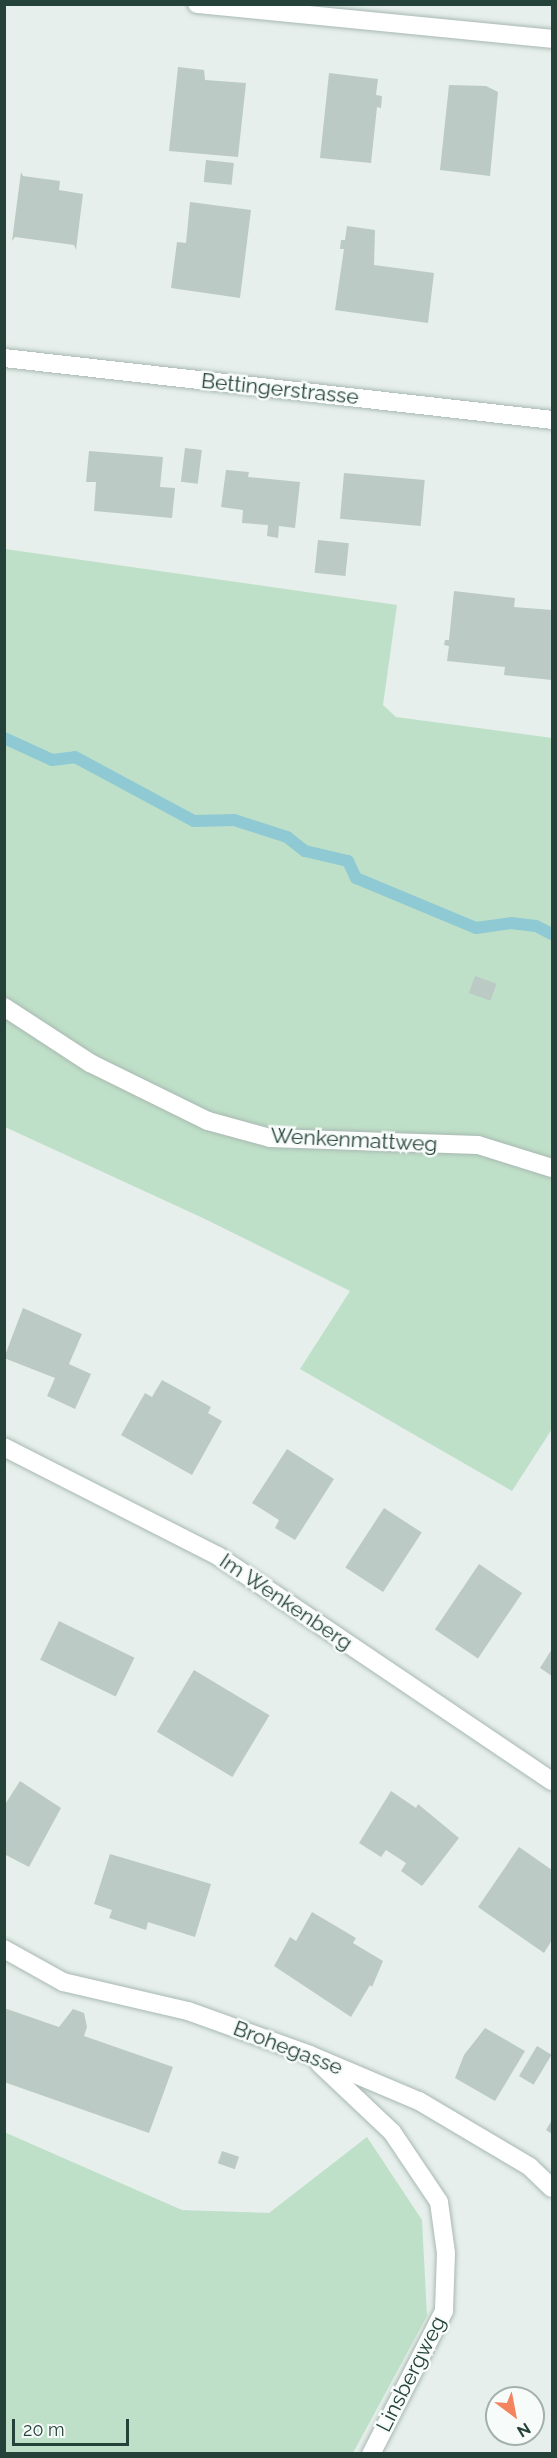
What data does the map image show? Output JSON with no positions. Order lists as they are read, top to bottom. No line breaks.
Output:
{"streets":{"street":["Bettingerstrasse","Wenkenmattweg","Im Wenkenberg","Brohegasse","Linsbergweg"]},"crossings":[["Brohegasse","Linsbergweg"]],"scale_bar":"20 m","north":"bottom right"}
